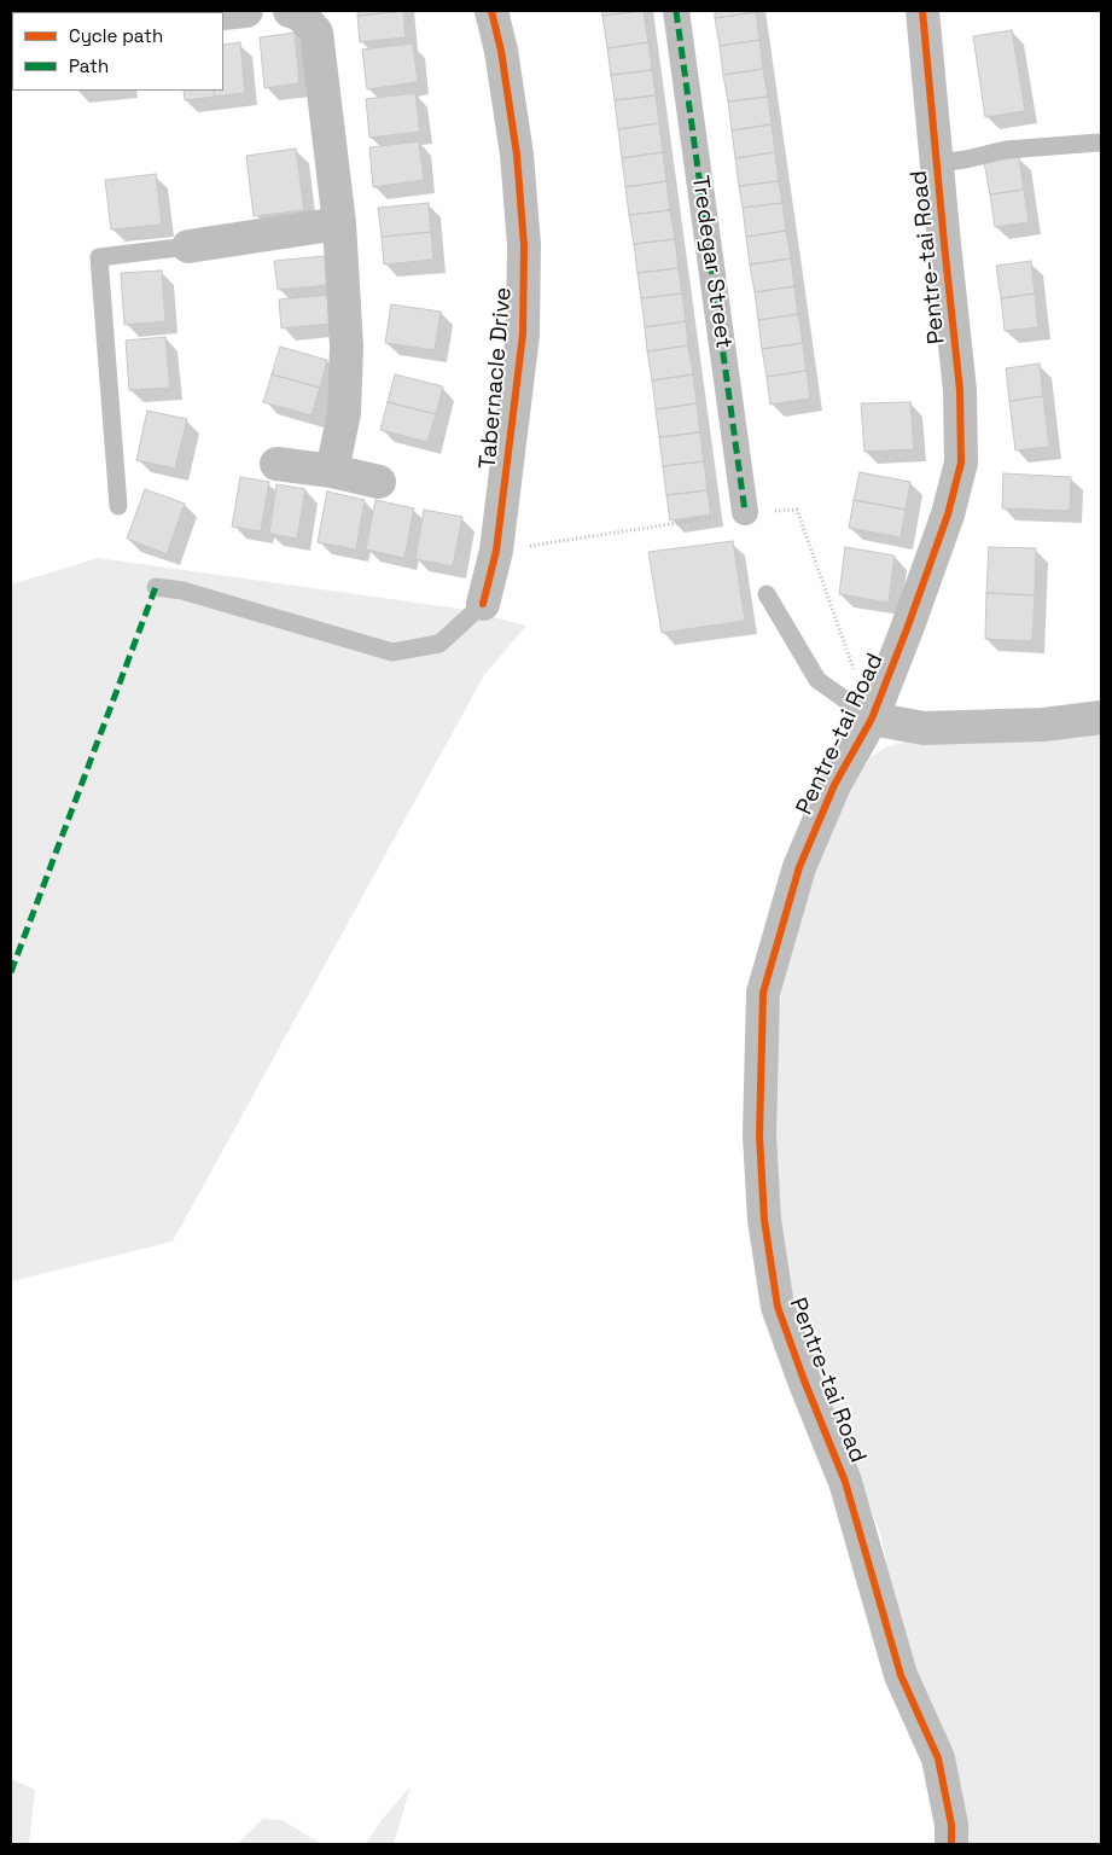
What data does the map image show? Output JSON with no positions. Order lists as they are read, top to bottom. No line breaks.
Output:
{"streets":{"street":["Pentre-tai Road","Tredegar Street","Tabernacle Drive"]},"legend":["Cycle path","Path"]}
